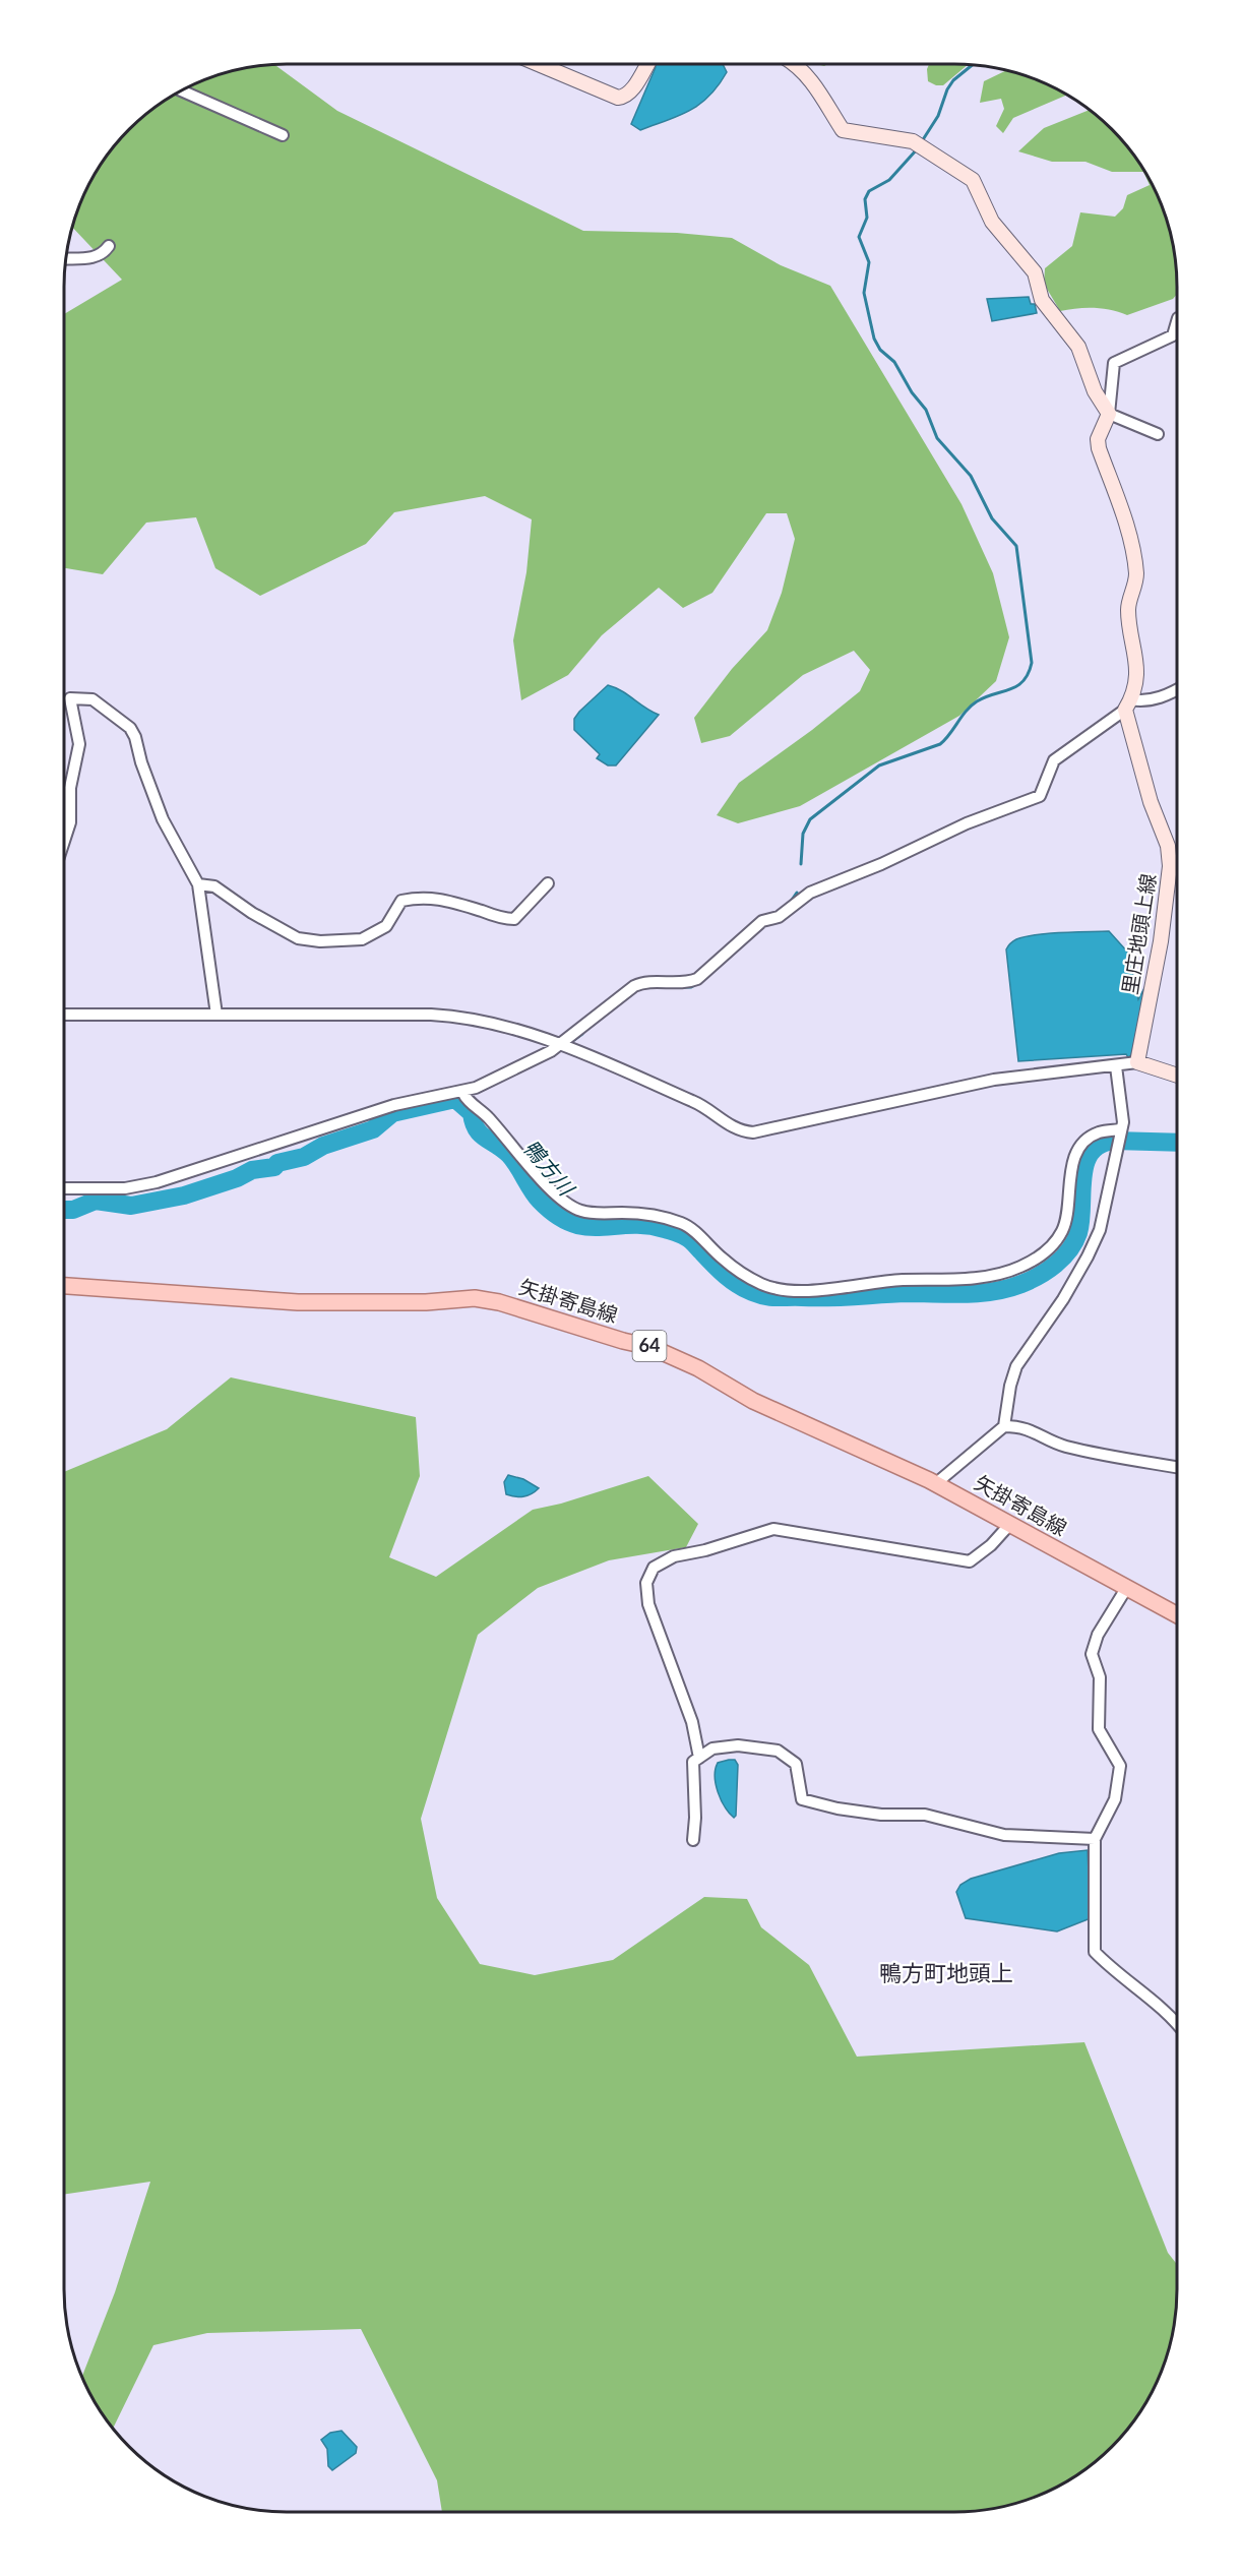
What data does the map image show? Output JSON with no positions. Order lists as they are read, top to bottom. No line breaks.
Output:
{"streets":{"main road":["里庄地頭上線","矢掛寄島線","64"]},"districts":["鴨方町地頭上"],"water":["鴨方川"]}
